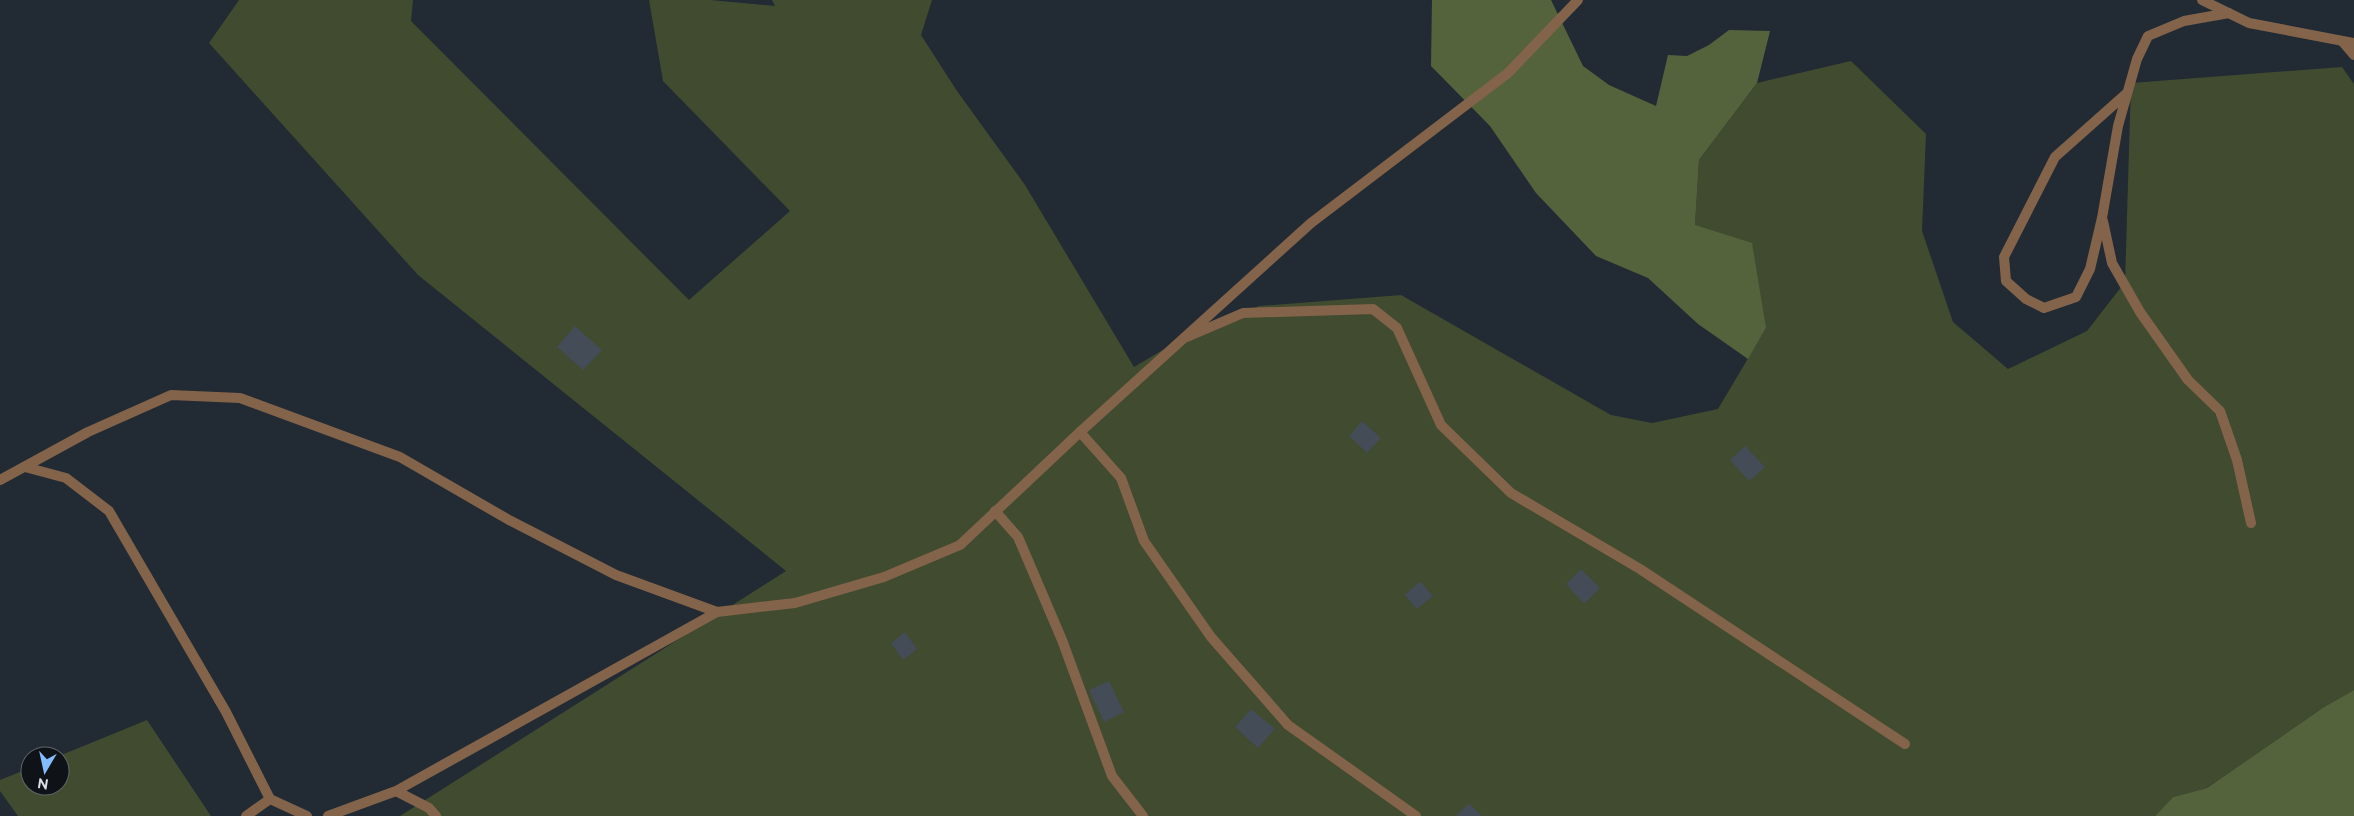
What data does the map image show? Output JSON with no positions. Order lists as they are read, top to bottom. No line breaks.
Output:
{"north":"bottom"}
